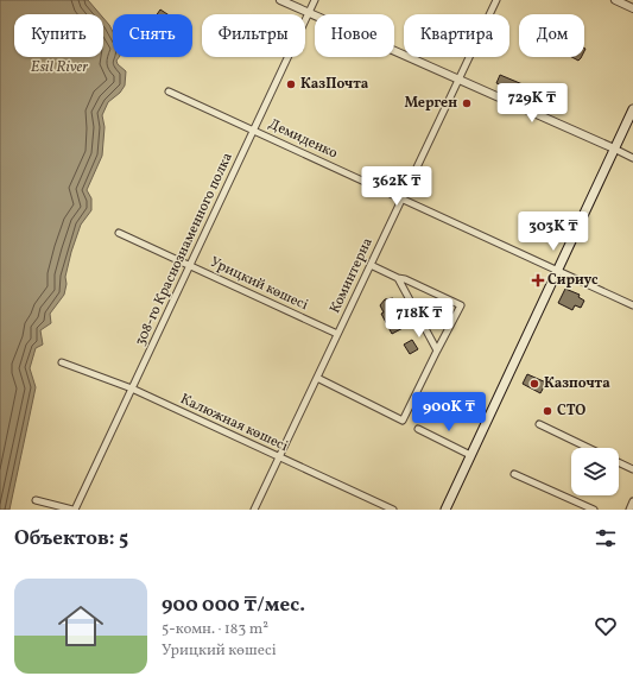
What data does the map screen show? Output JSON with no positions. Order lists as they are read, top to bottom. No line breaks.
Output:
{"streets":{"street":["Демиденко","308-го Краснознаменного полка","Коминтерна","Урицкий көшесі","Калюжная көшесі"]},"crossings":[["Демиденко","308-го Краснознаменного полка"],["Демиденко","Коминтерна"],["308-го Краснознаменного полка","Урицкий көшесі"],["308-го Краснознаменного полка","Калюжная көшесі"],["Коминтерна","Урицкий көшесі"],["Коминтерна","Калюжная көшесі"]],"water":["Esil River"],"places":{"other":["КазПочта","Мерген","Казпочта","СТО"],"health":["Сириус"]},"page":{"chip":["Купить","Снять","Фильтры","Новое","Квартира","Дом"],"price":["729K ₸","362K ₸","303K ₸","718K ₸","900K ₸"],"heading":"Объектов: 5","list":[{"name":"900 000 ₸/мес.","note":"5-комн. · 183 m² · Урицкий көшесі"}]}}
